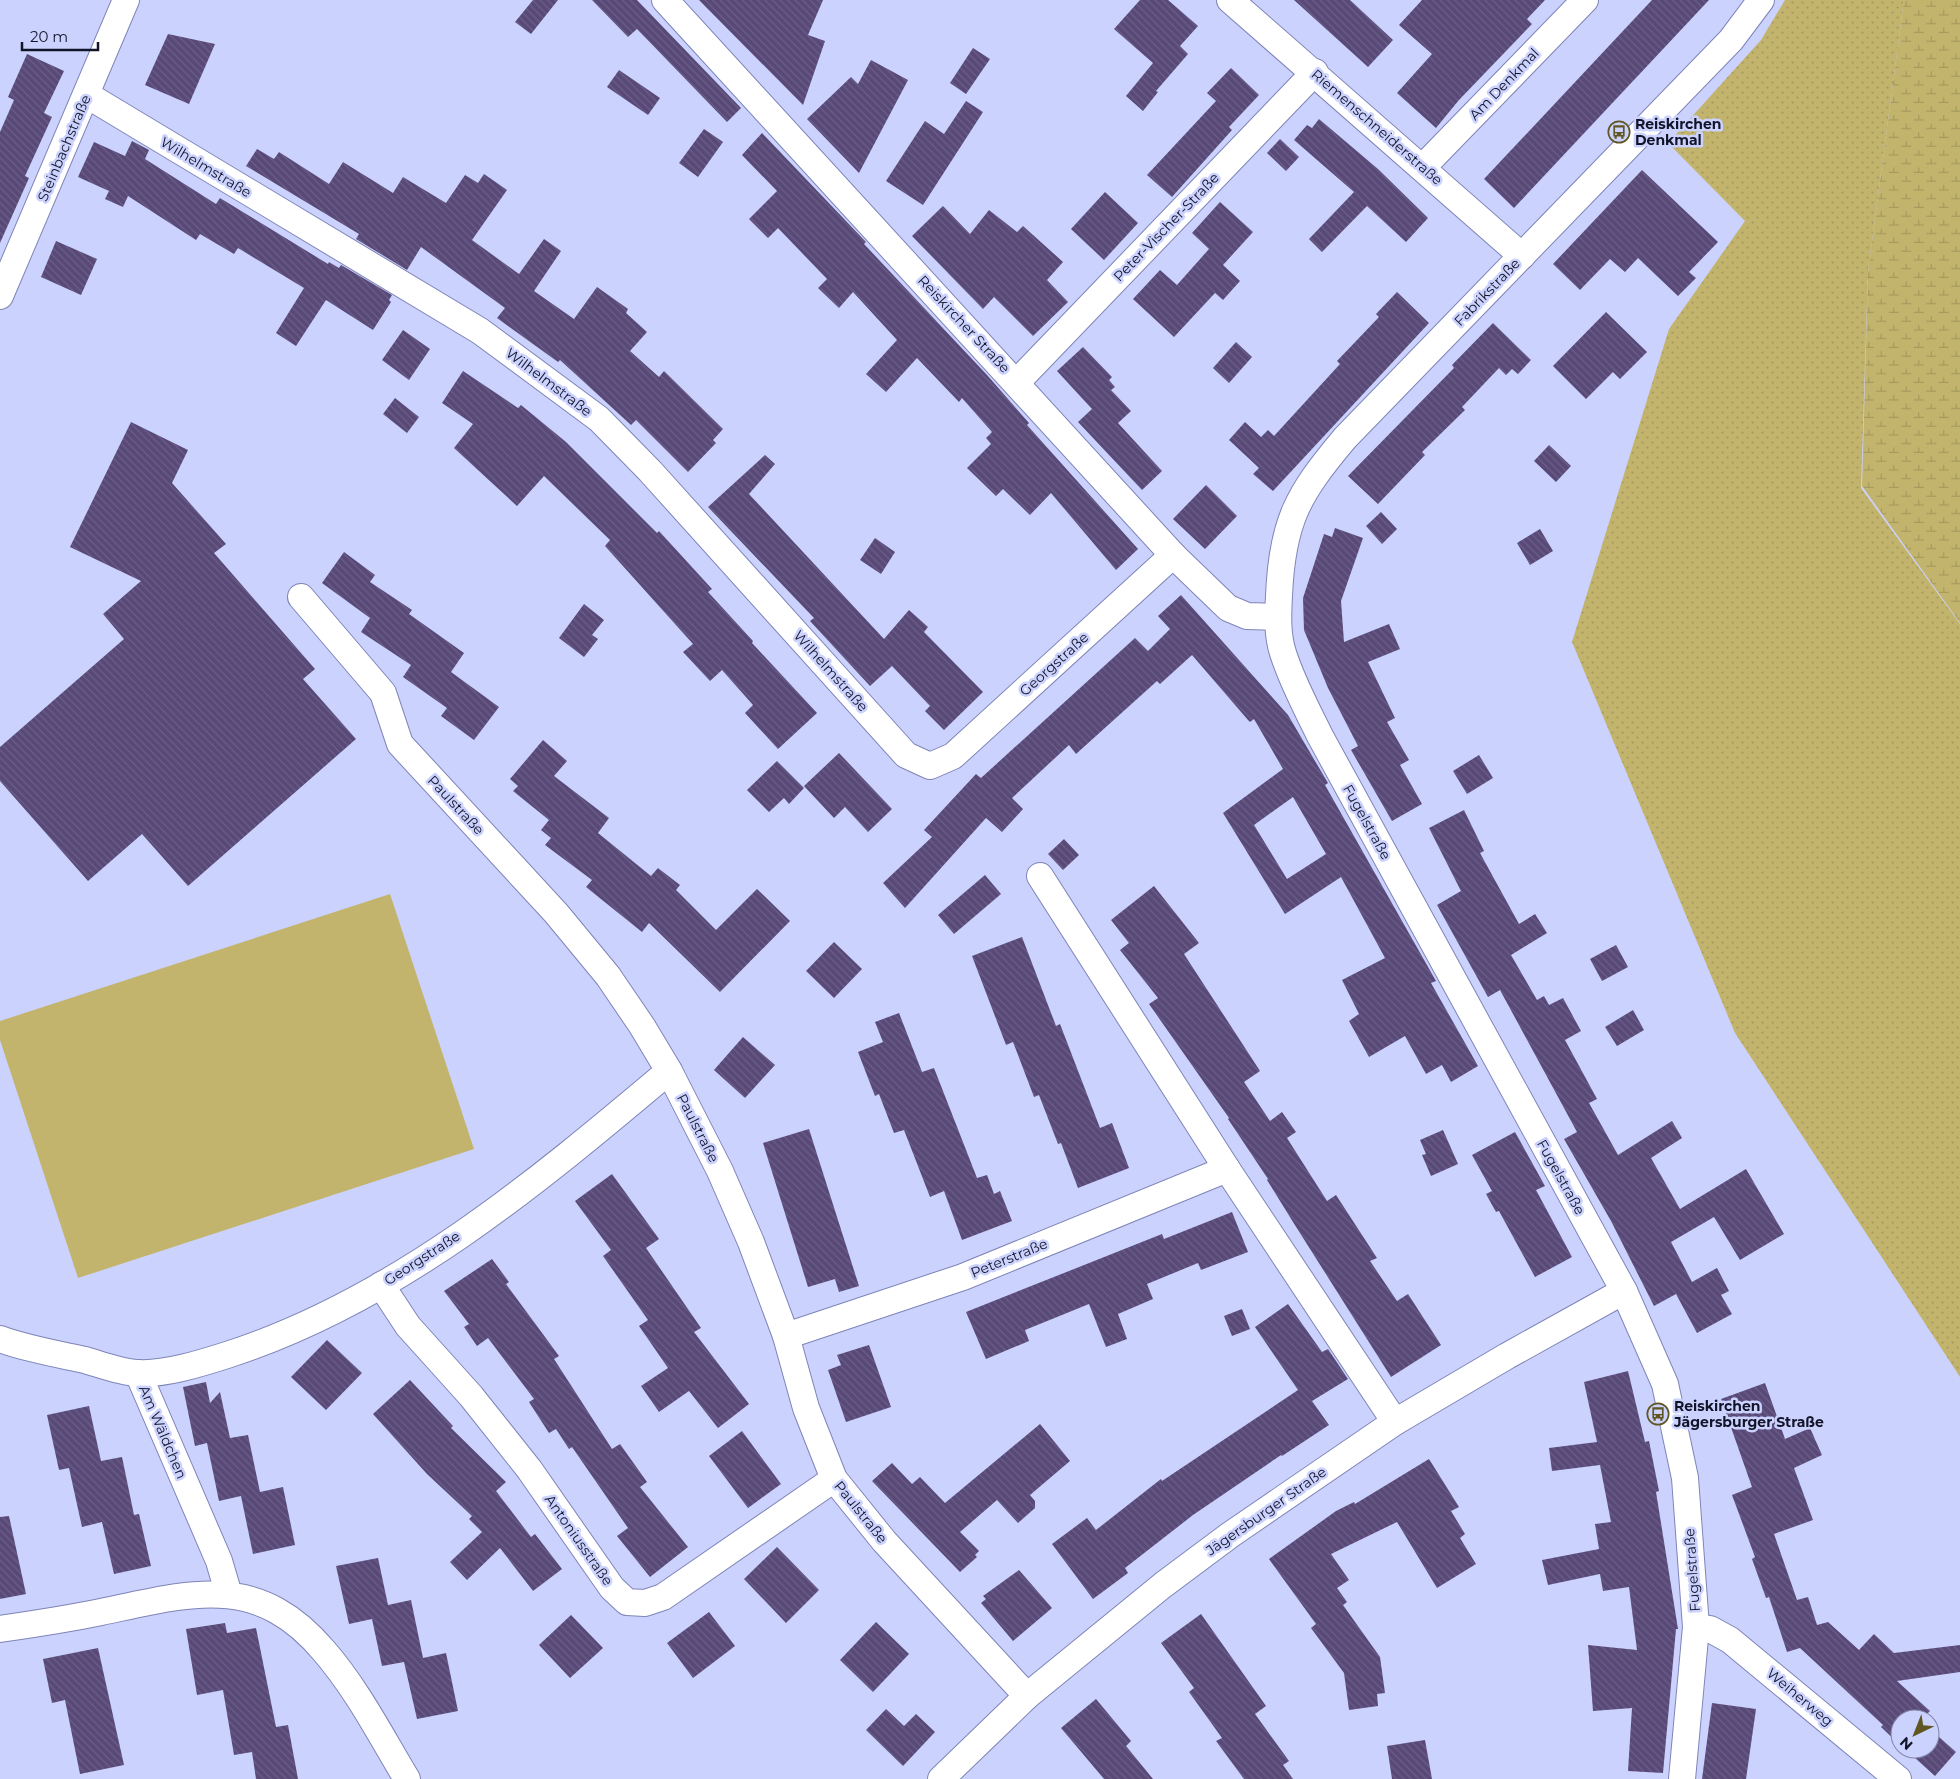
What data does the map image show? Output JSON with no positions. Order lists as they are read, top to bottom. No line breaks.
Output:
{"streets":{"street":["Am Denkmal","Riemenschneiderstraße","Steinbachstraße","Wilhelmstraße","Peter-Vischer-Straße","Fabrikstraße","Reiskircher Straße","Georgstraße","Paulstraße","Fugelstraße","Peterstraße","Am Wäldchen","Jägersburger Straße","Antoniusstraße","Weiherweg"]},"crossings":[["Am Denkmal","Riemenschneiderstraße"],["Riemenschneiderstraße","Peter-Vischer-Straße"],["Riemenschneiderstraße","Fabrikstraße"],["Steinbachstraße","Wilhelmstraße"],["Wilhelmstraße","Georgstraße"],["Peter-Vischer-Straße","Reiskircher Straße"],["Fabrikstraße","Reiskircher Straße"],["Fabrikstraße","Fugelstraße"],["Reiskircher Straße","Georgstraße"],["Reiskircher Straße","Fugelstraße"],["Georgstraße","Paulstraße"],["Georgstraße","Am Wäldchen"],["Georgstraße","Antoniusstraße"],["Paulstraße","Peterstraße"],["Paulstraße","Jägersburger Straße"],["Paulstraße","Antoniusstraße"],["Fugelstraße","Jägersburger Straße"],["Fugelstraße","Weiherweg"]],"places":{"bus stop":["Reiskirchen Denkmal","Reiskirchen Jägersburger Straße"]},"scale_bar":"20 m","north":"bottom left"}
